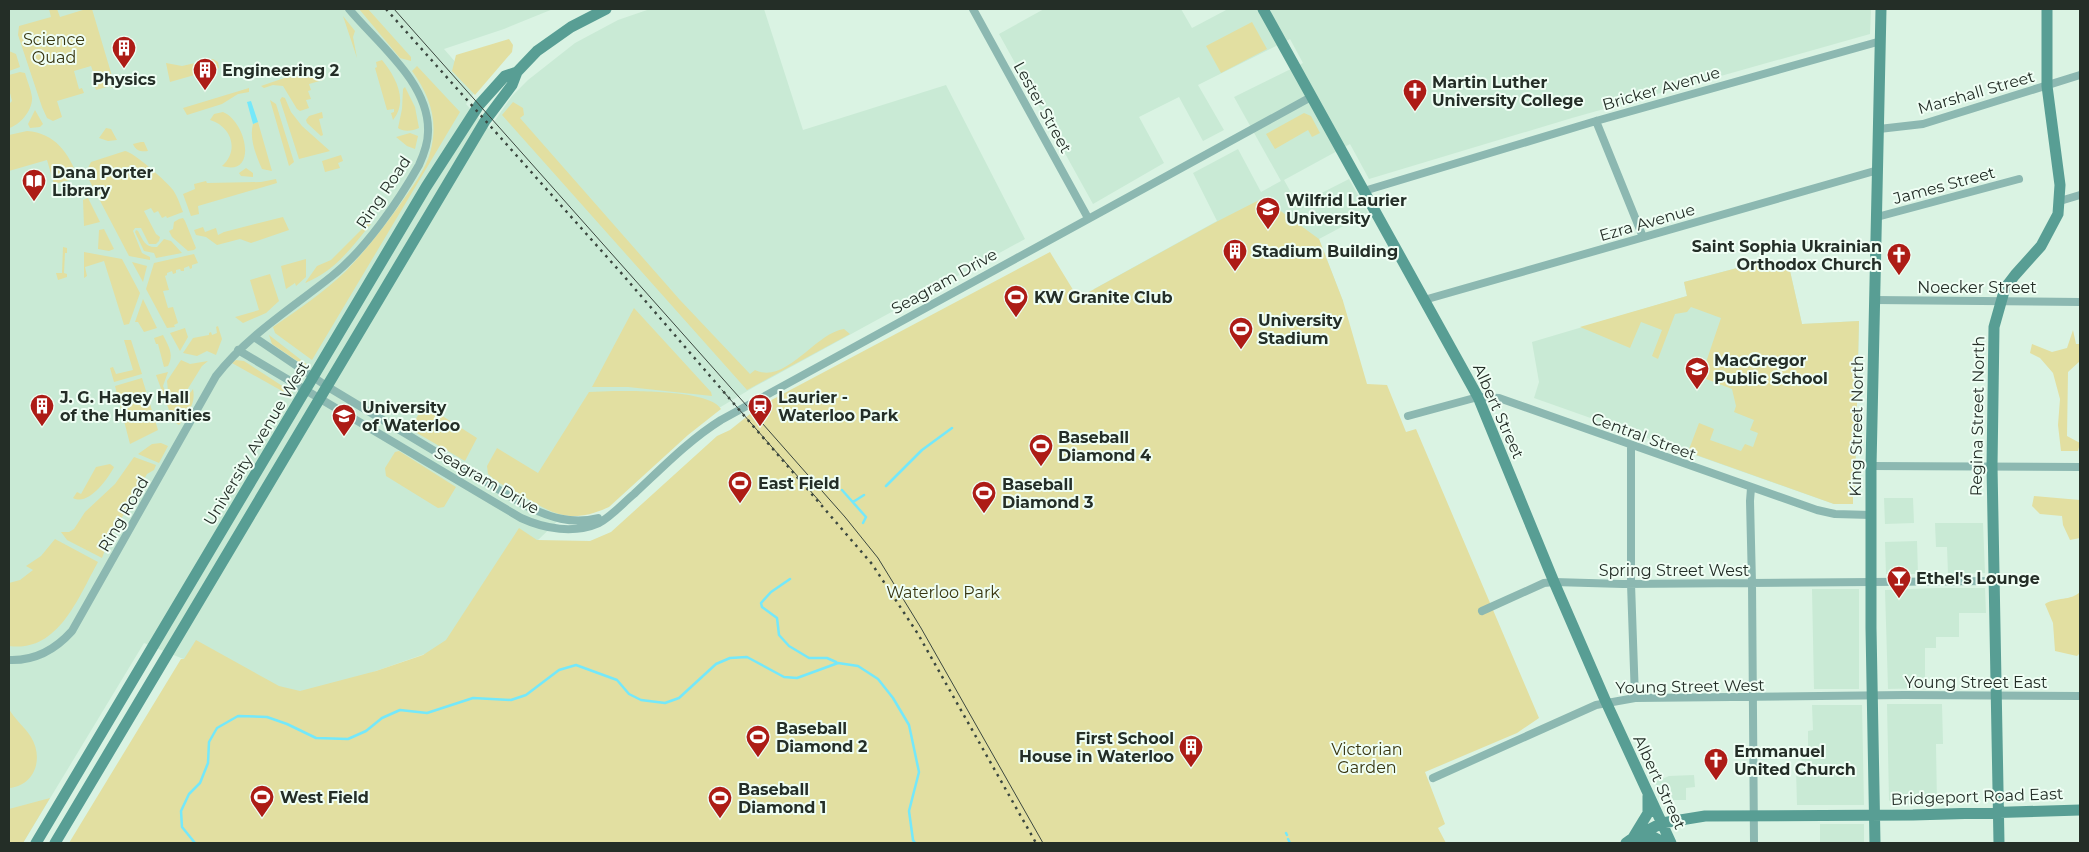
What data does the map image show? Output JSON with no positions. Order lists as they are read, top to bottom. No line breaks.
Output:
{"streets":{"main road":["Albert Street","Regina Street North","King Street North","University Avenue West","Bridgeport Road East"],"street":["Bricker Avenue","Marshall Street","Lester Street","James Street","Ring Road","Ezra Avenue","Seagram Drive","Noecker Street","Central Street","Spring Street West","Young Street East","Young Street West"]},"crossings":[["Bricker Avenue","Albert Street"],["Bricker Avenue","King Street North"],["Marshall Street","Regina Street North"],["Marshall Street","King Street North"],["Lester Street","Seagram Drive"],["James Street","King Street North"],["Ezra Avenue","Albert Street"],["Ezra Avenue","King Street North"],["Seagram Drive","Albert Street"],["Seagram Drive","University Avenue West"],["Noecker Street","Regina Street North"],["Noecker Street","King Street North"],["Albert Street","Central Street"],["Albert Street","Spring Street West"],["Albert Street","Young Street West"],["Albert Street","Bridgeport Road East"],["Regina Street North","Spring Street West"],["Regina Street North","Young Street East"],["Regina Street North","Bridgeport Road East"],["King Street North","Central Street"],["King Street North","Spring Street West"],["King Street North","Young Street East"],["King Street North","Young Street West"],["King Street North","Bridgeport Road East"],["Young Street East","Young Street West"]],"parks":["Science Quad","Waterloo Park","Victorian Garden"],"places":{"building":["Physics","Engineering 2","Stadium Building","J. G. Hagey Hall of the Humanities","First School House in Waterloo"],"church":["Martin Luther University College","Saint Sophia Ukrainian Orthodox Church","Emmanuel United Church"],"library":["Dana Porter Library"],"school or university":["Wilfrid Laurier University","MacGregor Public School","University of Waterloo"],"sports":["KW Granite Club","University Stadium","Baseball Diamond 4","East Field","Baseball Diamond 3","Baseball Diamond 2","West Field","Baseball Diamond 1"],"station":["Laurier - Waterloo Park"],"bar":["Ethel's Lounge"]}}
